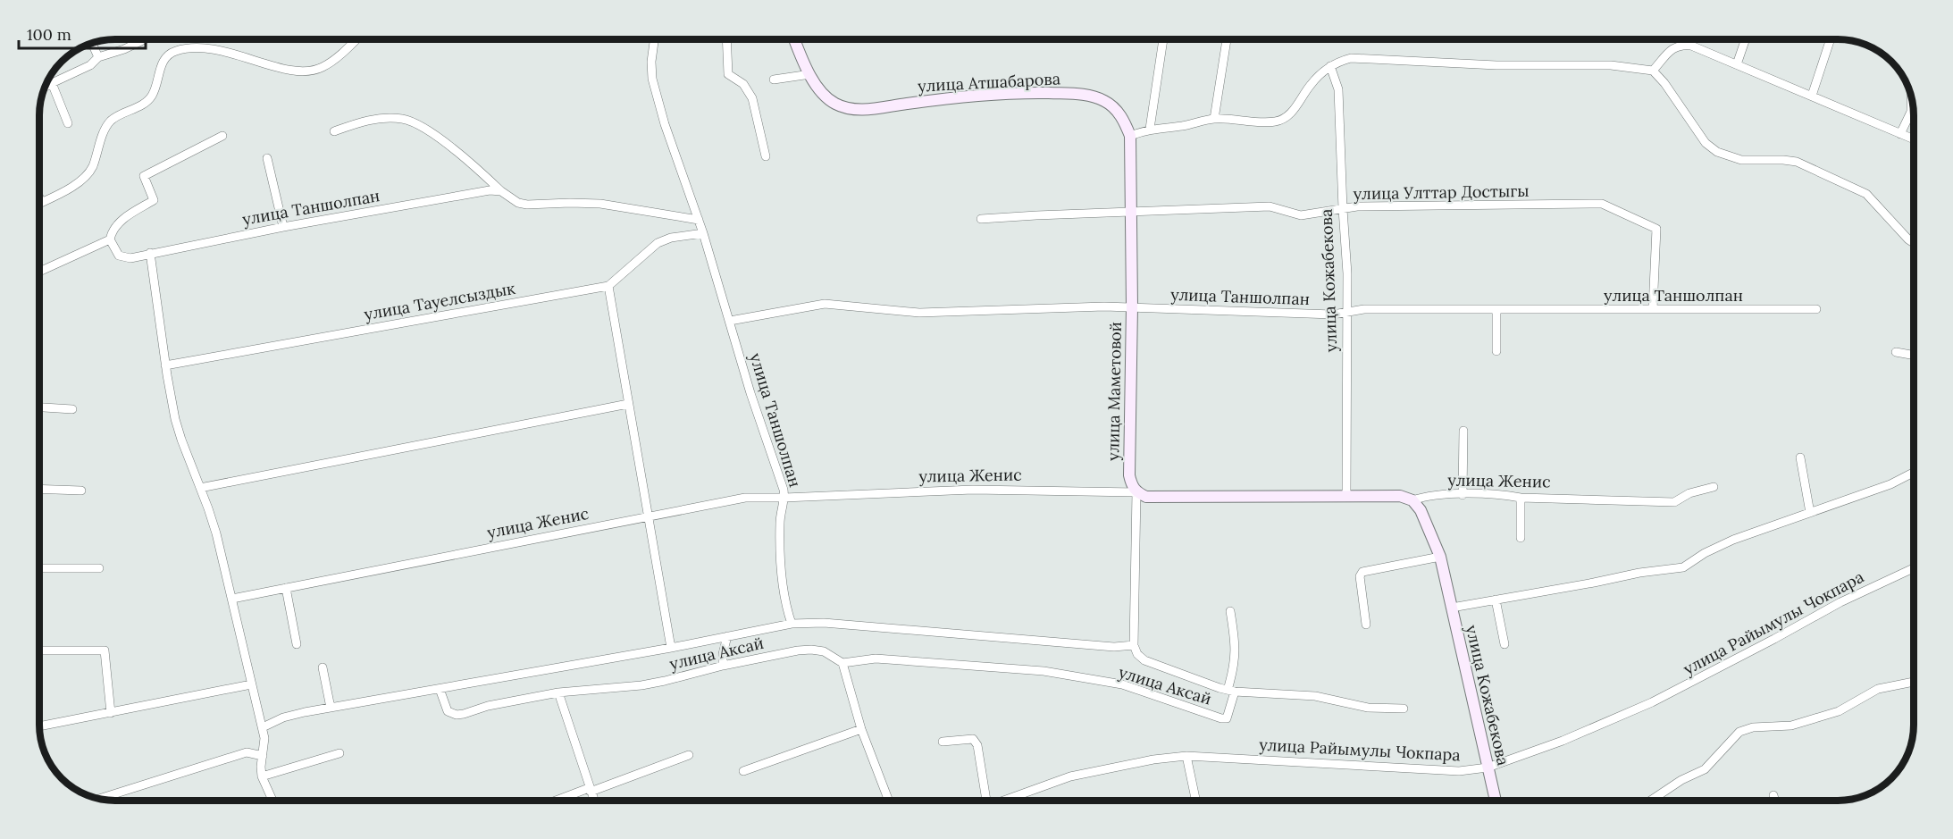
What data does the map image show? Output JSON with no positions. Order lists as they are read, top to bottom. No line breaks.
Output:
{"streets":{"main road":["улица Атшабарова","улица Кожабекова","улица Маметовой","улица Женис"],"street":["улица Улттар Достыгы","улица Таншолпан","улица Тауелсыздык","улица Райымулы Чокпара","улица Аксай"]},"crossings":[["улица Атшабарова","улица Маметовой"],["улица Улттар Достыгы","улица Таншолпан"],["улица Улттар Достыгы","улица Кожабекова"],["улица Улттар Достыгы","улица Маметовой"],["улица Таншолпан","улица Кожабекова"],["улица Таншолпан","улица Маметовой"],["улица Таншолпан","улица Женис"],["улица Таншолпан","улица Аксай"],["улица Кожабекова","улица Женис"],["улица Кожабекова","улица Райымулы Чокпара"],["улица Маметовой","улица Женис"],["улица Маметовой","улица Аксай"]],"scale_bar":"100 m"}
